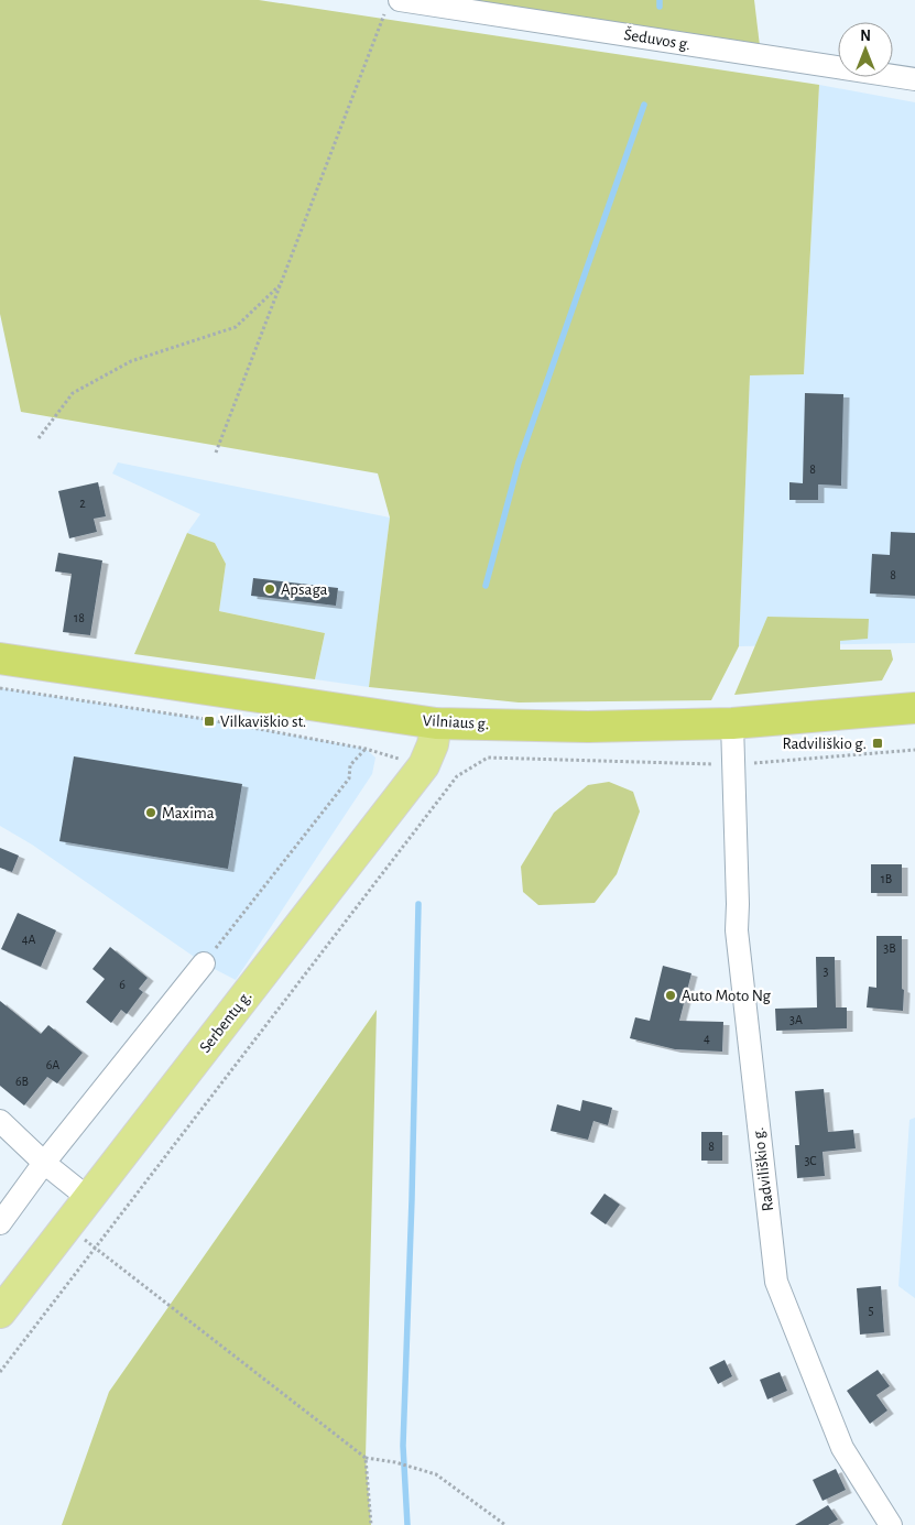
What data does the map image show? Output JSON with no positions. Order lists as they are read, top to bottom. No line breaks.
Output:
{"streets":{"highway":["Vilniaus g."],"main road":["Serbentų g."],"street":["Šeduvos g.","Radviliškio g."]},"crossings":[["Vilniaus g.","Serbentų g."],["Vilniaus g.","Radviliškio g."]],"places":{"other":["Apsaga","Maxima","Auto Moto Ng"],"transit":["Vilkaviškio st.","Radviliškio g."]},"house_numbers":["8","2","8","18","1B","4A","3B","3","6","3A","4","6A","6B","8","3C","5"],"north":"top"}
